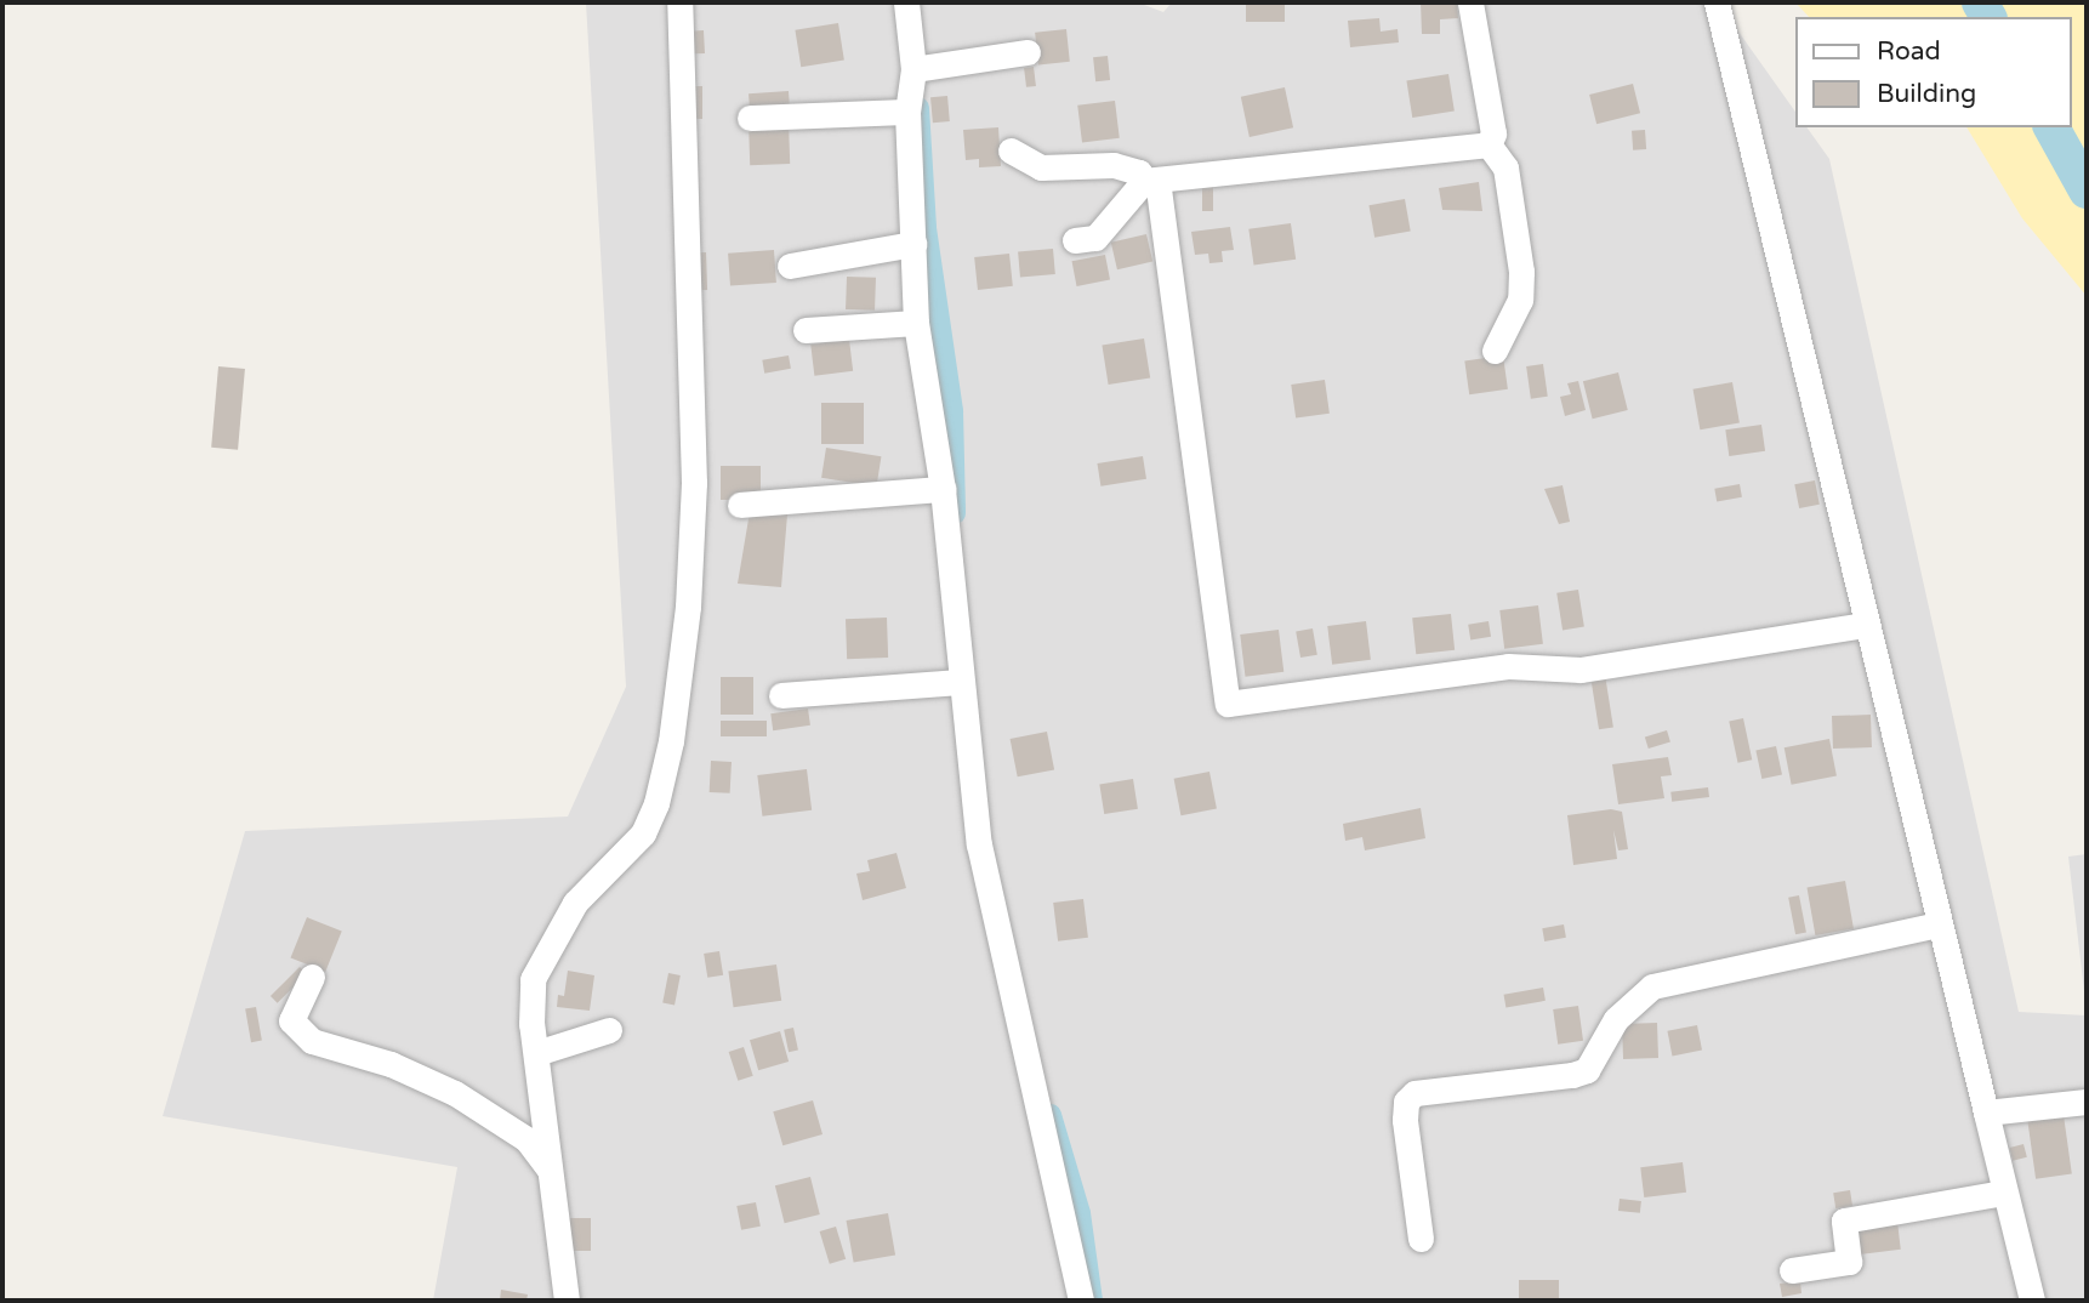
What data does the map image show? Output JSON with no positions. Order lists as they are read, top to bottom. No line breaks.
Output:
{"legend":["Road","Building"]}
